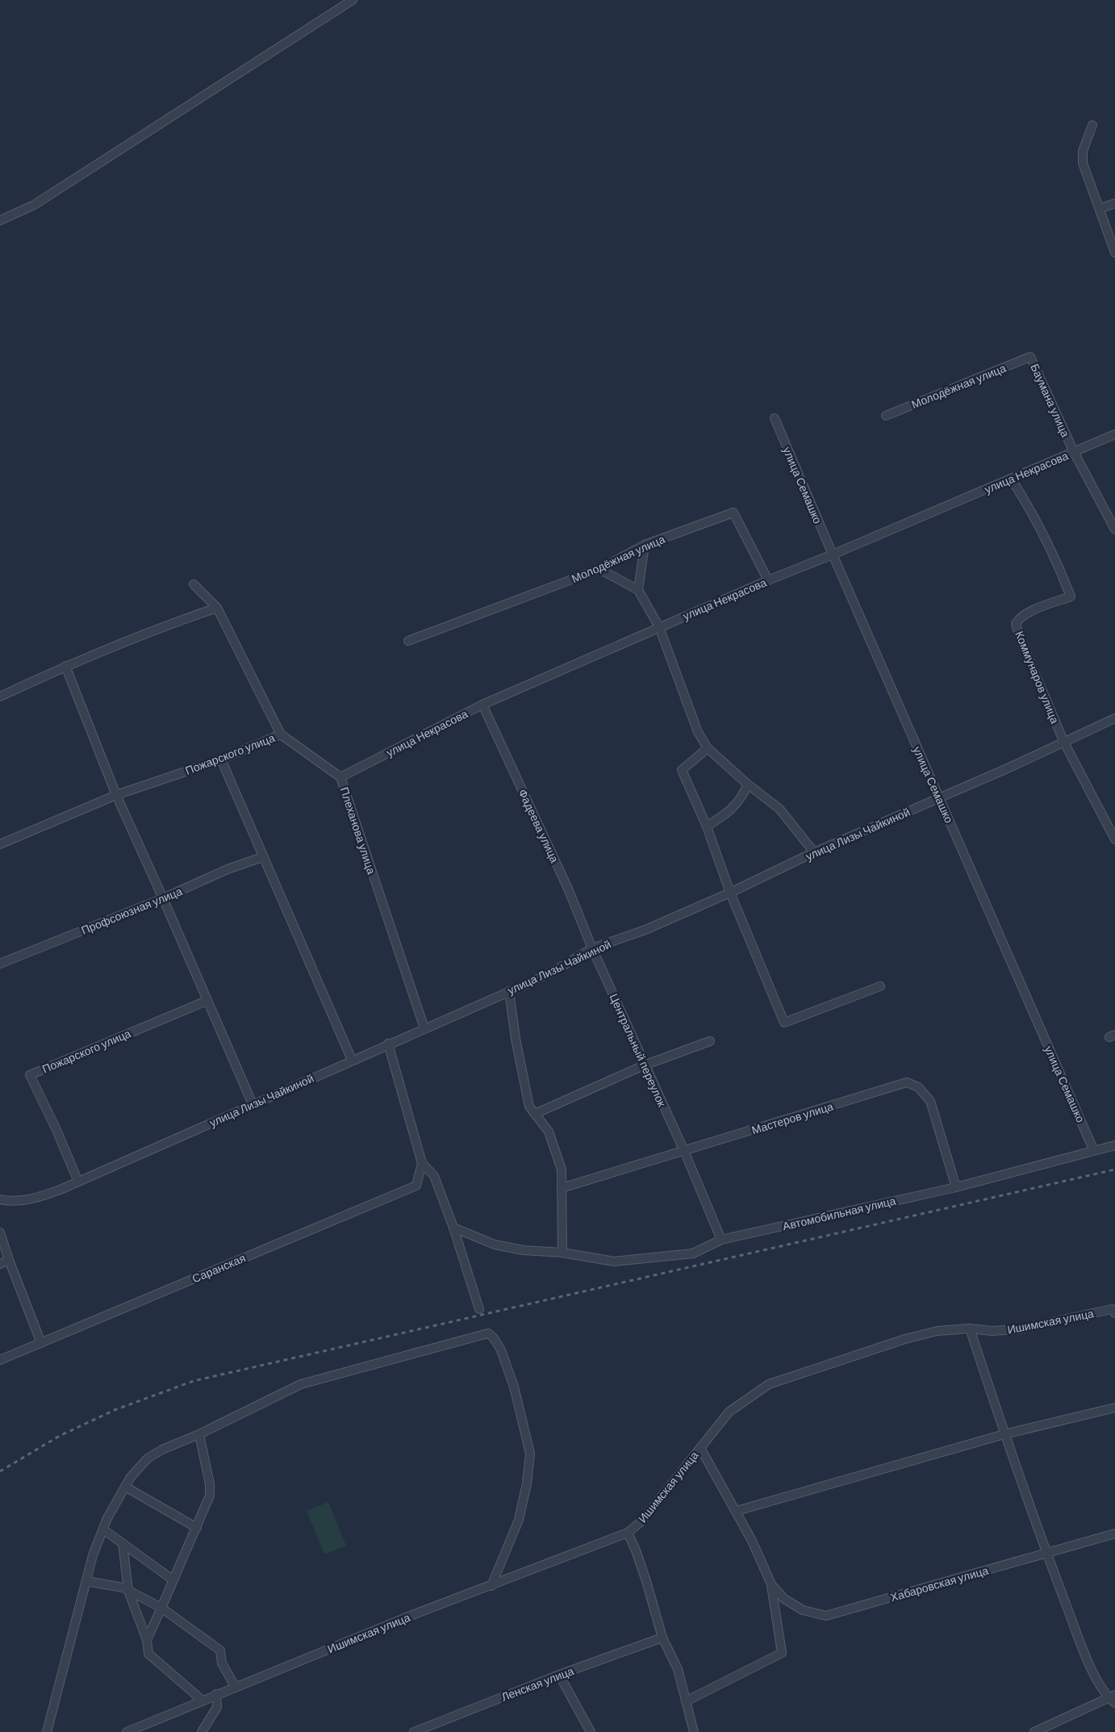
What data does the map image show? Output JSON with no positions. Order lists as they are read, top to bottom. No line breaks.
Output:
{"streets":{"street":["Молодёжная улица","Баумана улица","улица Некрасова","улица Семашко","Коммунаров улица","Пожарского улица","Фадеева улица","Плеханова улица","улица Лизы Чайкиной","Профсоюзная улица","Центральный переулок","Мастеров улица","Автомобильная улица","Саранская","Ишимская улица","Хабаровская улица","Ленская улица"]},"crossings":[["Молодёжная улица","Баумана улица"],["Молодёжная улица","улица Некрасова"],["Баумана улица","улица Некрасова"],["улица Некрасова","улица Семашко"],["улица Некрасова","Коммунаров улица"],["улица Некрасова","Фадеева улица"],["улица Некрасова","Плеханова улица"],["улица Семашко","улица Лизы Чайкиной"],["улица Семашко","Автомобильная улица"],["Коммунаров улица","улица Лизы Чайкиной"],["Пожарского улица","Плеханова улица"],["Пожарского улица","улица Лизы Чайкиной"],["Фадеева улица","улица Лизы Чайкиной"],["Фадеева улица","Центральный переулок"],["Плеханова улица","улица Лизы Чайкиной"],["улица Лизы Чайкиной","Центральный переулок"],["Центральный переулок","Мастеров улица"],["Центральный переулок","Автомобильная улица"],["Мастеров улица","Автомобильная улица"],["Ишимская улица","Хабаровская улица"]]}
